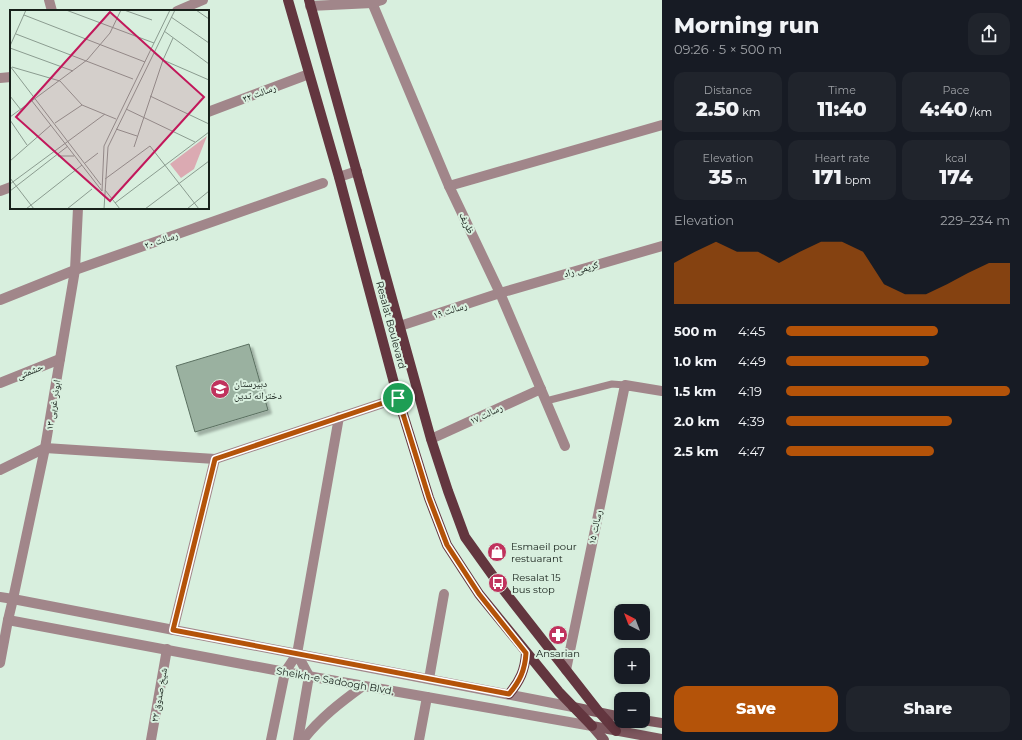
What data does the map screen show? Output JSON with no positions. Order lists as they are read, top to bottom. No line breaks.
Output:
{"streets":{"main road":["Resalat Boulevard","Sheikh-e Sadoogh Blvd."],"street":["رسالت ۲۲","ظریف","رسالت ۲۰","کریمی راد","رسالت ۱۹","حشمتی","ابوذر غربی ۱۳","رسالت ۱۷","رسالت ۱۵","شیخ صدوق ۲۲"]},"crossings":[["رسالت ۲۲","Resalat Boulevard"],["ظریف","کریمی راد"],["ظریف","رسالت ۱۹"],["ظریف","رسالت ۱۷"],["رسالت ۲۰","ابوذر غربی ۱۳"],["کریمی راد","رسالت ۱۹"],["رسالت ۱۹","Resalat Boulevard"],["Resalat Boulevard","رسالت ۱۷"],["Resalat Boulevard","رسالت ۱۵"],["Resalat Boulevard","Sheikh-e Sadoogh Blvd."],["حشمتی","ابوذر غربی ۱۳"],["ابوذر غربی ۱۳","Sheikh-e Sadoogh Blvd."],["Sheikh-e Sadoogh Blvd.","شیخ صدوق ۲۲"]],"places":{"school or university":["دبیرستان دخترانه تدین"],"shop":["Esmaeil pour restuarant"],"bus stop":["Resalat 15 bus stop"],"pharmacy":["Ansarian"]},"north":"top left","page":{"heading":["Morning run","09:26 · 5 × 500 m"],"stats":[["Distance","2.50 km"],["Time","11:40"],["Pace","4:40 /km"],["Elevation","35 m"],["Heart rate","171 bpm"],["kcal","174"]],"chart":["Elevation","229–234 m"],"list":[{"name":"500 m","note":"4:45"},{"name":"1.0 km","note":"4:49"},{"name":"1.5 km","note":"4:19"},{"name":"2.0 km","note":"4:39"},{"name":"2.5 km","note":"4:47"}],"map_buttons":["+","−"],"buttons":["Save","Share"]}}
